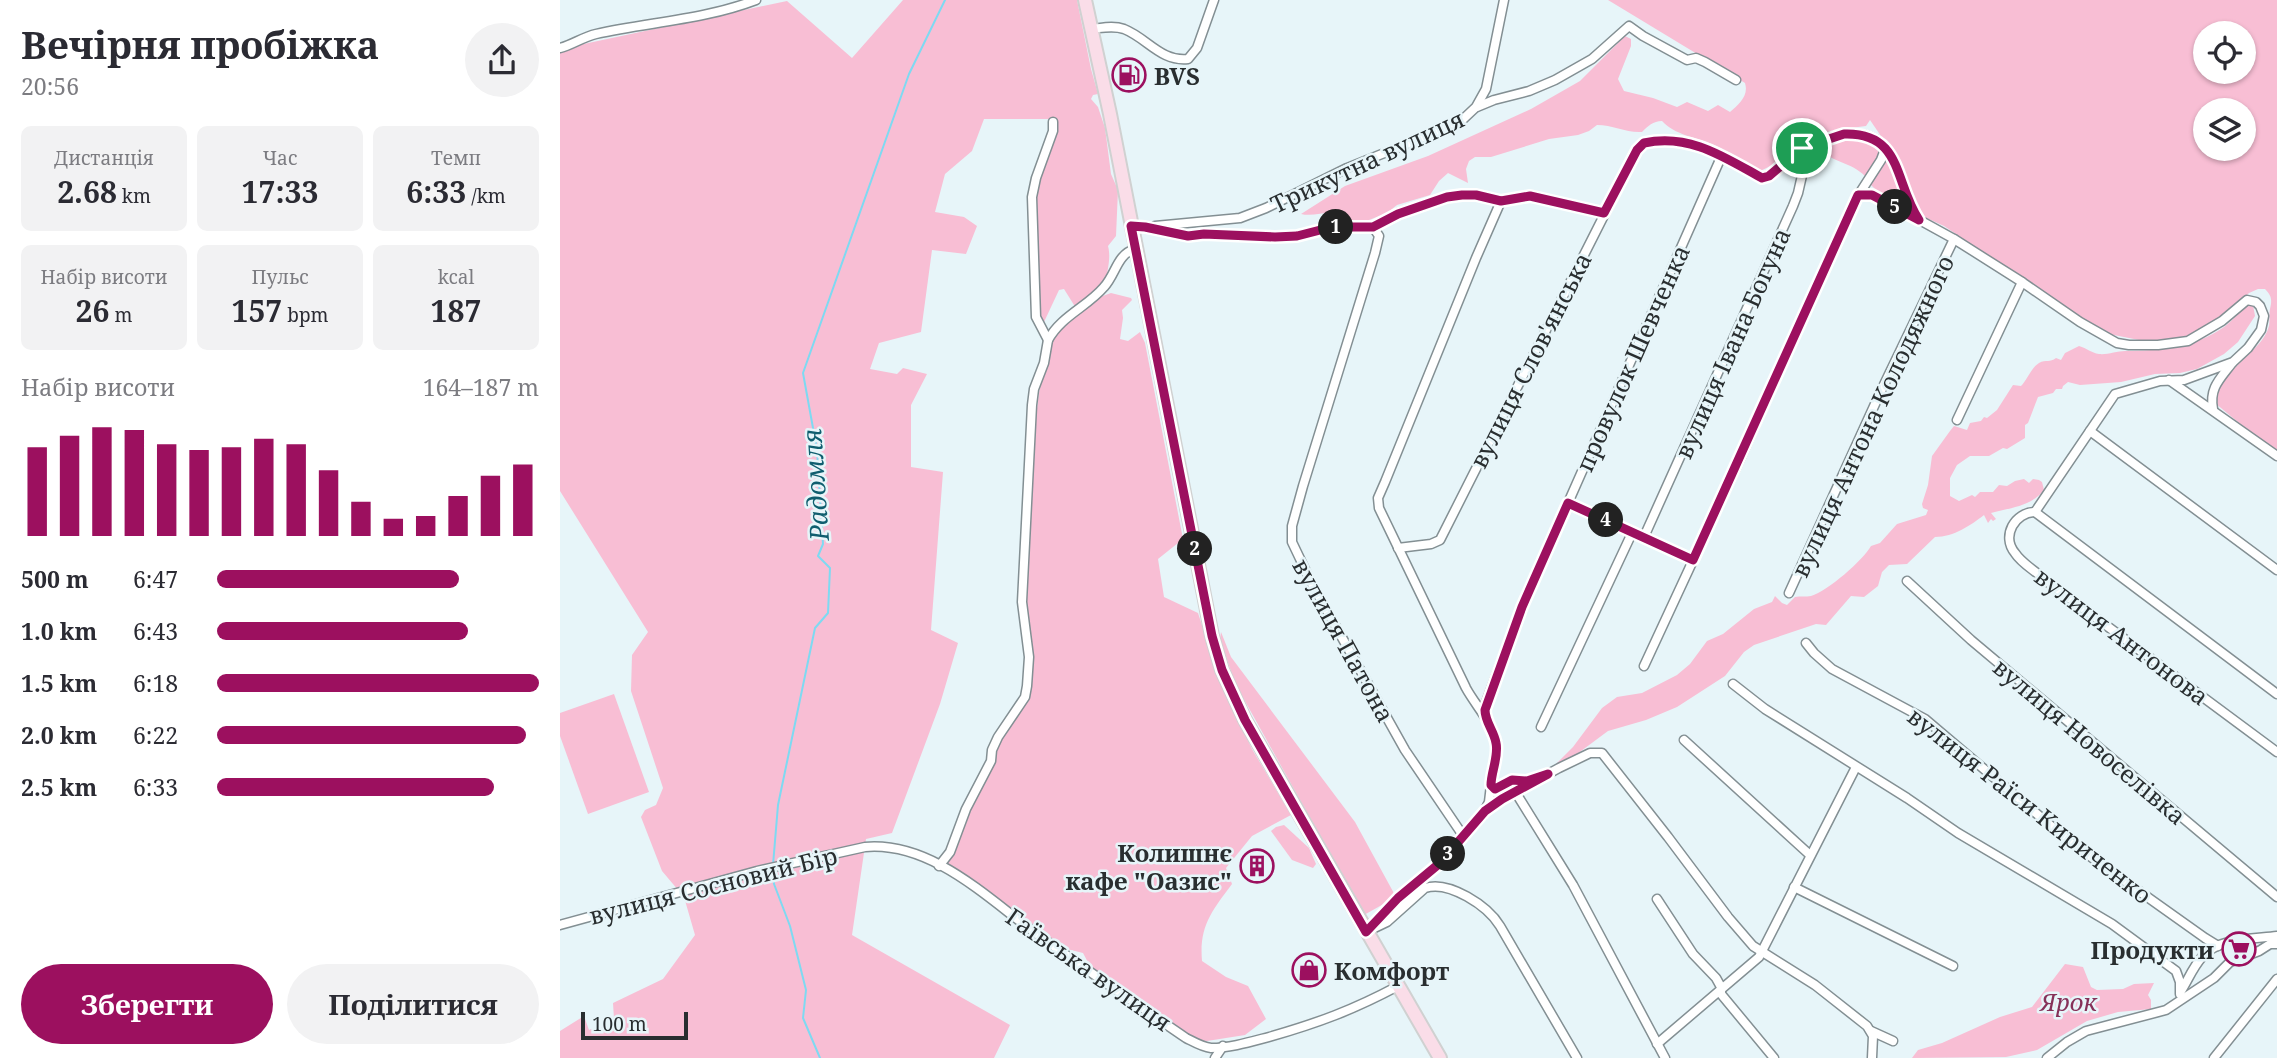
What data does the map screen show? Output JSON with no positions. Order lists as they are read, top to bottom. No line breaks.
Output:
{"streets":{"street":["Трикутна вулиця","вулиця Івана Богуна","провулок Шевченка","вулиця Слов'янська","вулиця Антона Колодяжного","вулиця Антонова","вулиця Патона","вулиця Новоселівка","вулиця Раїси Кириченко","вулиця Сосновий Бір","Гаївська вулиця"]},"crossings":[["провулок Шевченка","вулиця Слов'янська"],["вулиця Сосновий Бір","Гаївська вулиця"]],"water":["Радомля"],"parks":["Ярок"],"places":{"fuel station":["BVS"],"building":["Колишнє кафе \"Оазис\""],"supermarket":["Продукти"],"shop":["Комфорт"]},"scale_bar":"100 m","page":{"heading":["Вечірня пробіжка","20:56"],"stats":[["Дистанція","2.68 km"],["Час","17:33"],["Темп","6:33 /km"],["Набір висоти","26 m"],["Пульс","157 bpm"],["kcal","187"]],"pins":["5","1","4","2","3"],"chart":["Набір висоти","164–187 m"],"list":[{"name":"500 m","note":"6:47"},{"name":"1.0 km","note":"6:43"},{"name":"1.5 km","note":"6:18"},{"name":"2.0 km","note":"6:22"},{"name":"2.5 km","note":"6:33"}],"buttons":["Зберегти","Поділитися"],"scale":"100 m"}}
